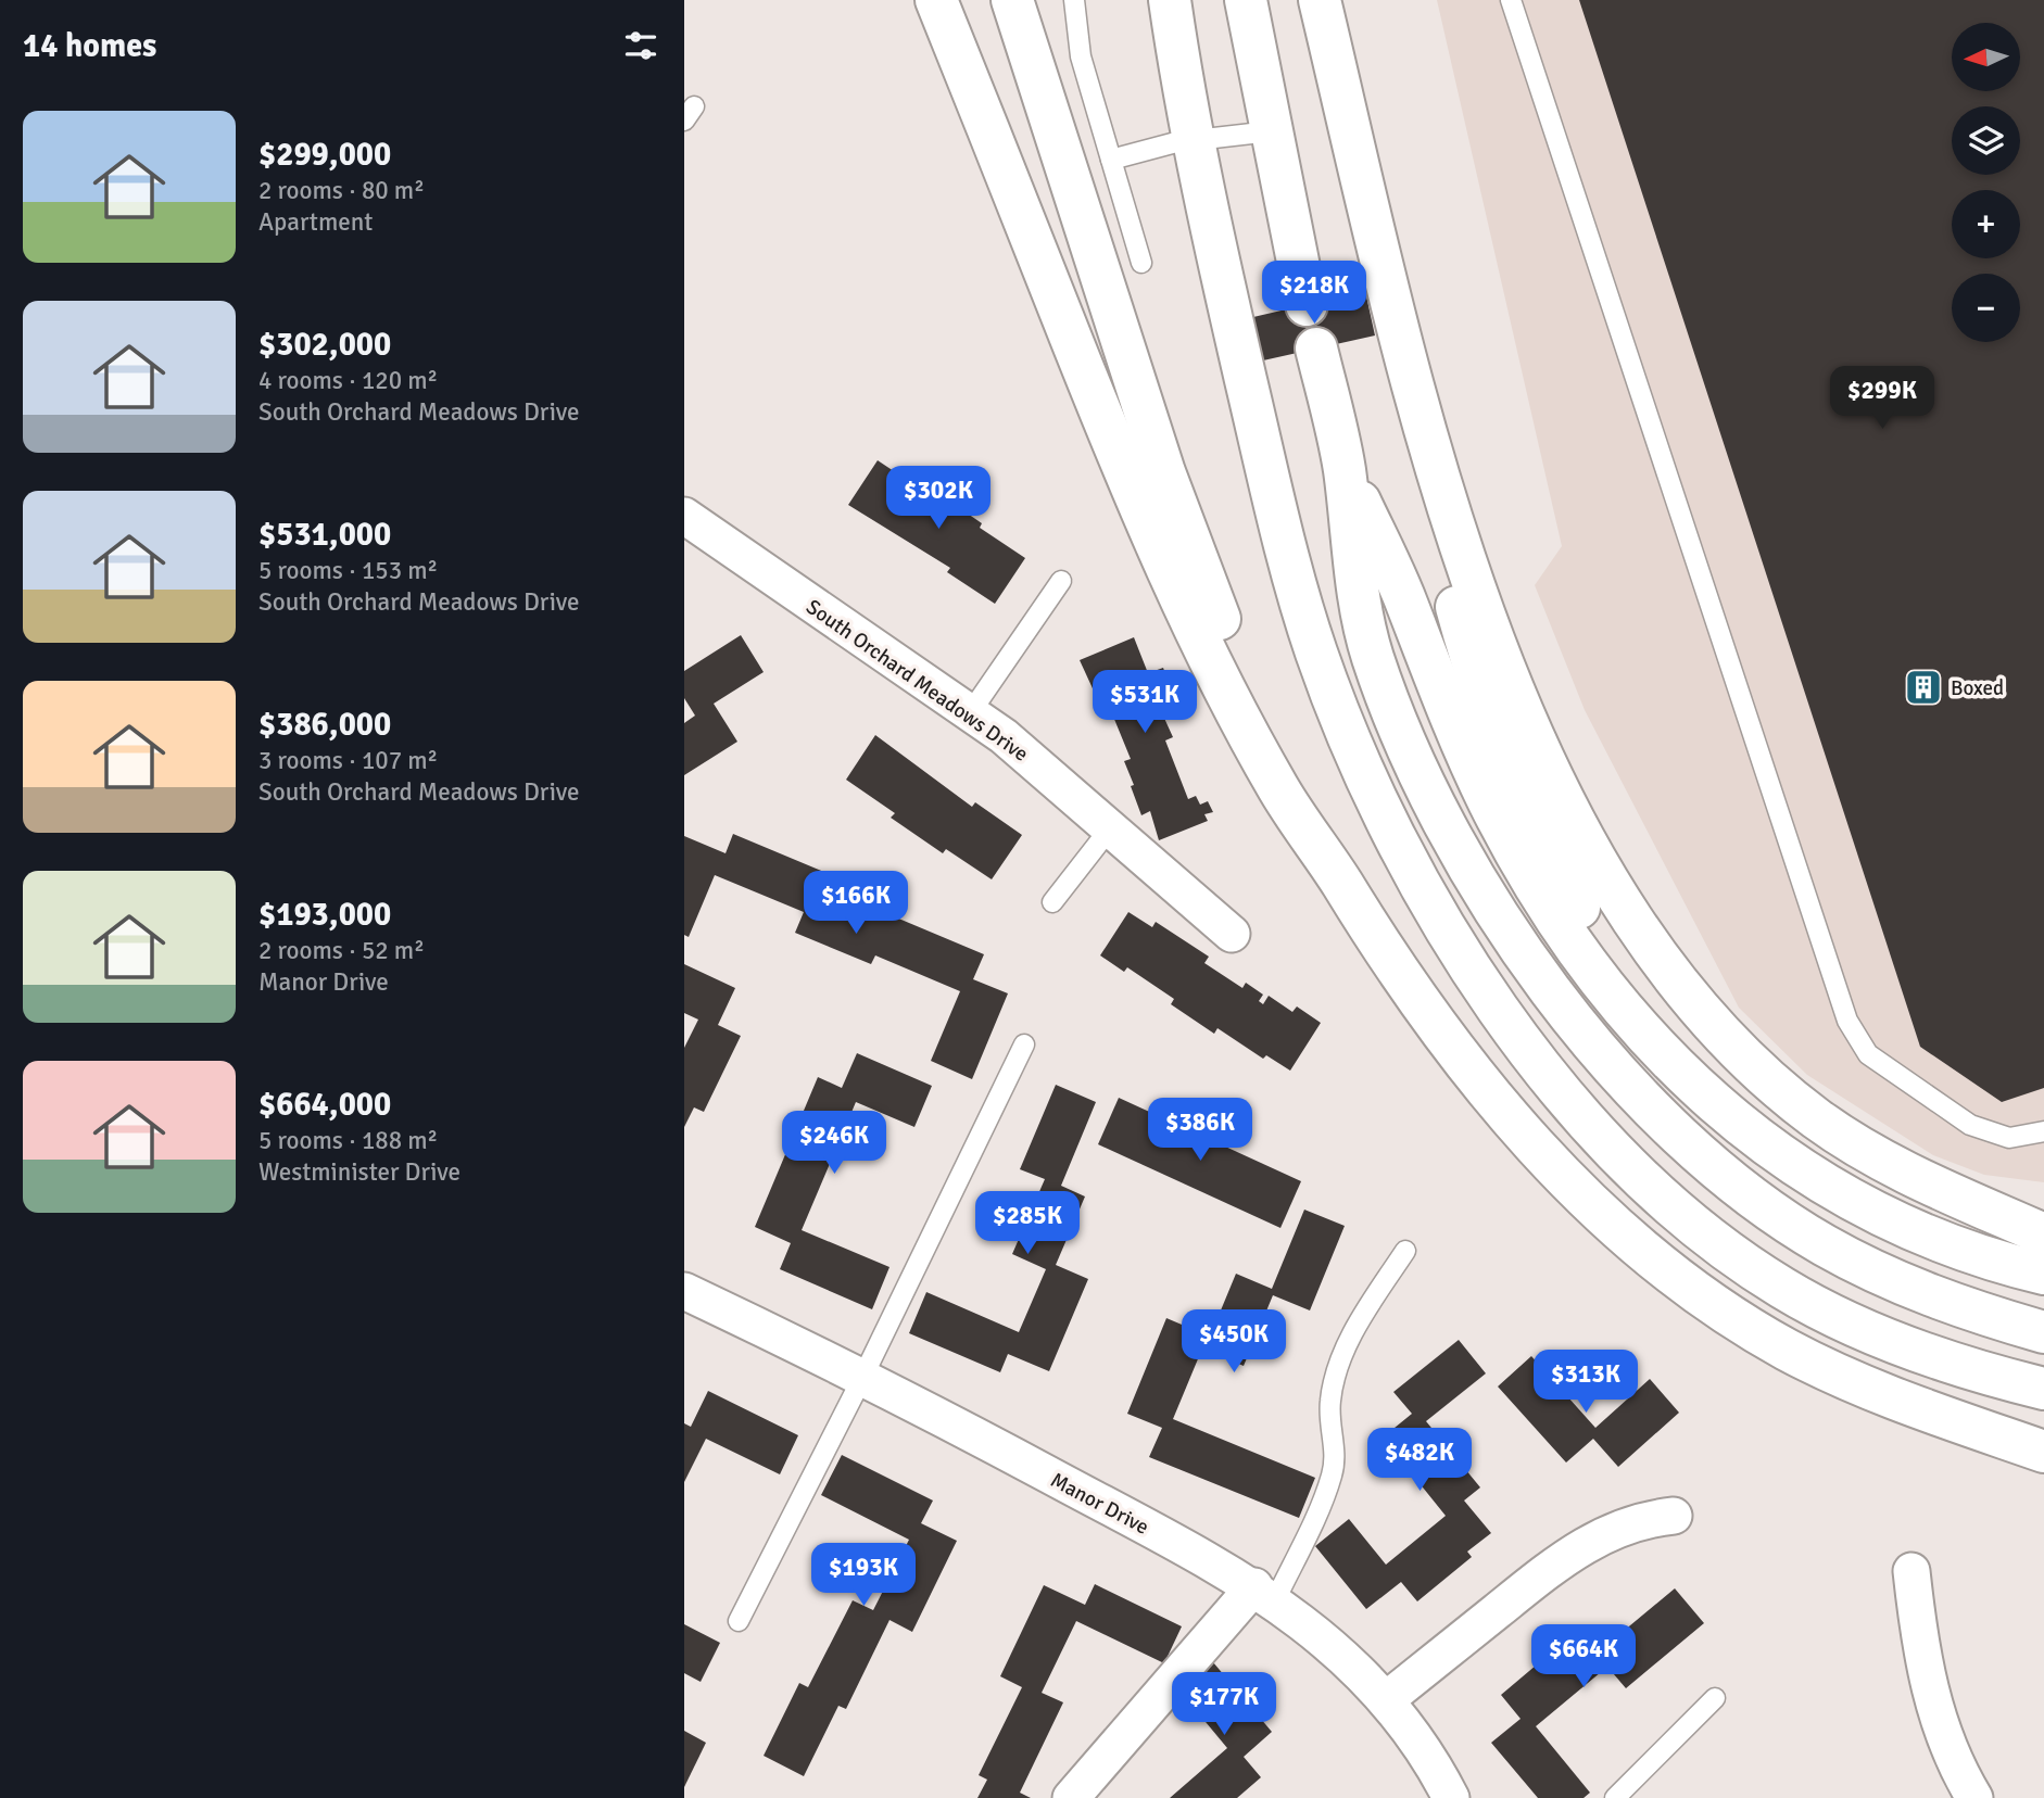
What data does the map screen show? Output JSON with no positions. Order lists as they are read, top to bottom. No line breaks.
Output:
{"streets":{"street":["South Orchard Meadows Drive","Manor Drive"]},"places":{"building":["Boxed"]},"north":"left","page":{"heading":"14 homes","map_buttons":["+","−"],"list":[{"name":"$299,000","note":"2 rooms · 80 m² · Apartment"},{"name":"$302,000","note":"4 rooms · 120 m² · South Orchard Meadows Drive"},{"name":"$531,000","note":"5 rooms · 153 m² · South Orchard Meadows Drive"},{"name":"$386,000","note":"3 rooms · 107 m² · South Orchard Meadows Drive"},{"name":"$193,000","note":"2 rooms · 52 m² · Manor Drive"},{"name":"$664,000","note":"5 rooms · 188 m² · Westminister Drive"}],"price":["$218K","$299K","$302K","$531K","$166K","$386K","$246K","$285K","$450K","$313K","$482K","$193K","$664K","$177K"]}}
